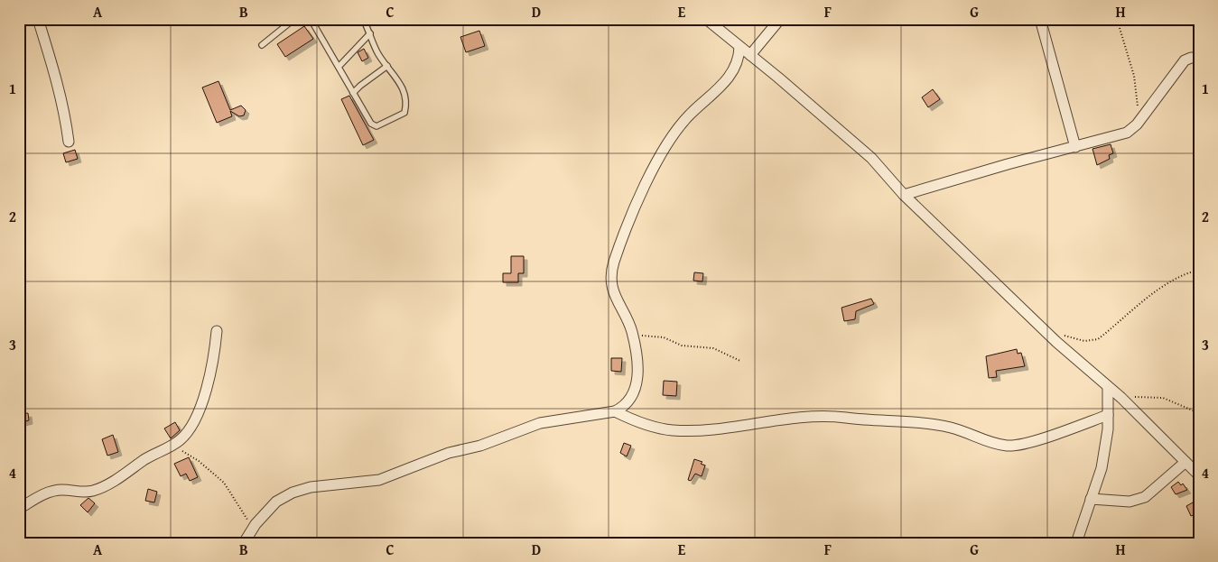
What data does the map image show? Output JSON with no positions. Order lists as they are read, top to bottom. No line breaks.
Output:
{"grid":{"columns":["A","B","C","D","E","F","G","H"],"rows":["1","2","3","4"]}}
